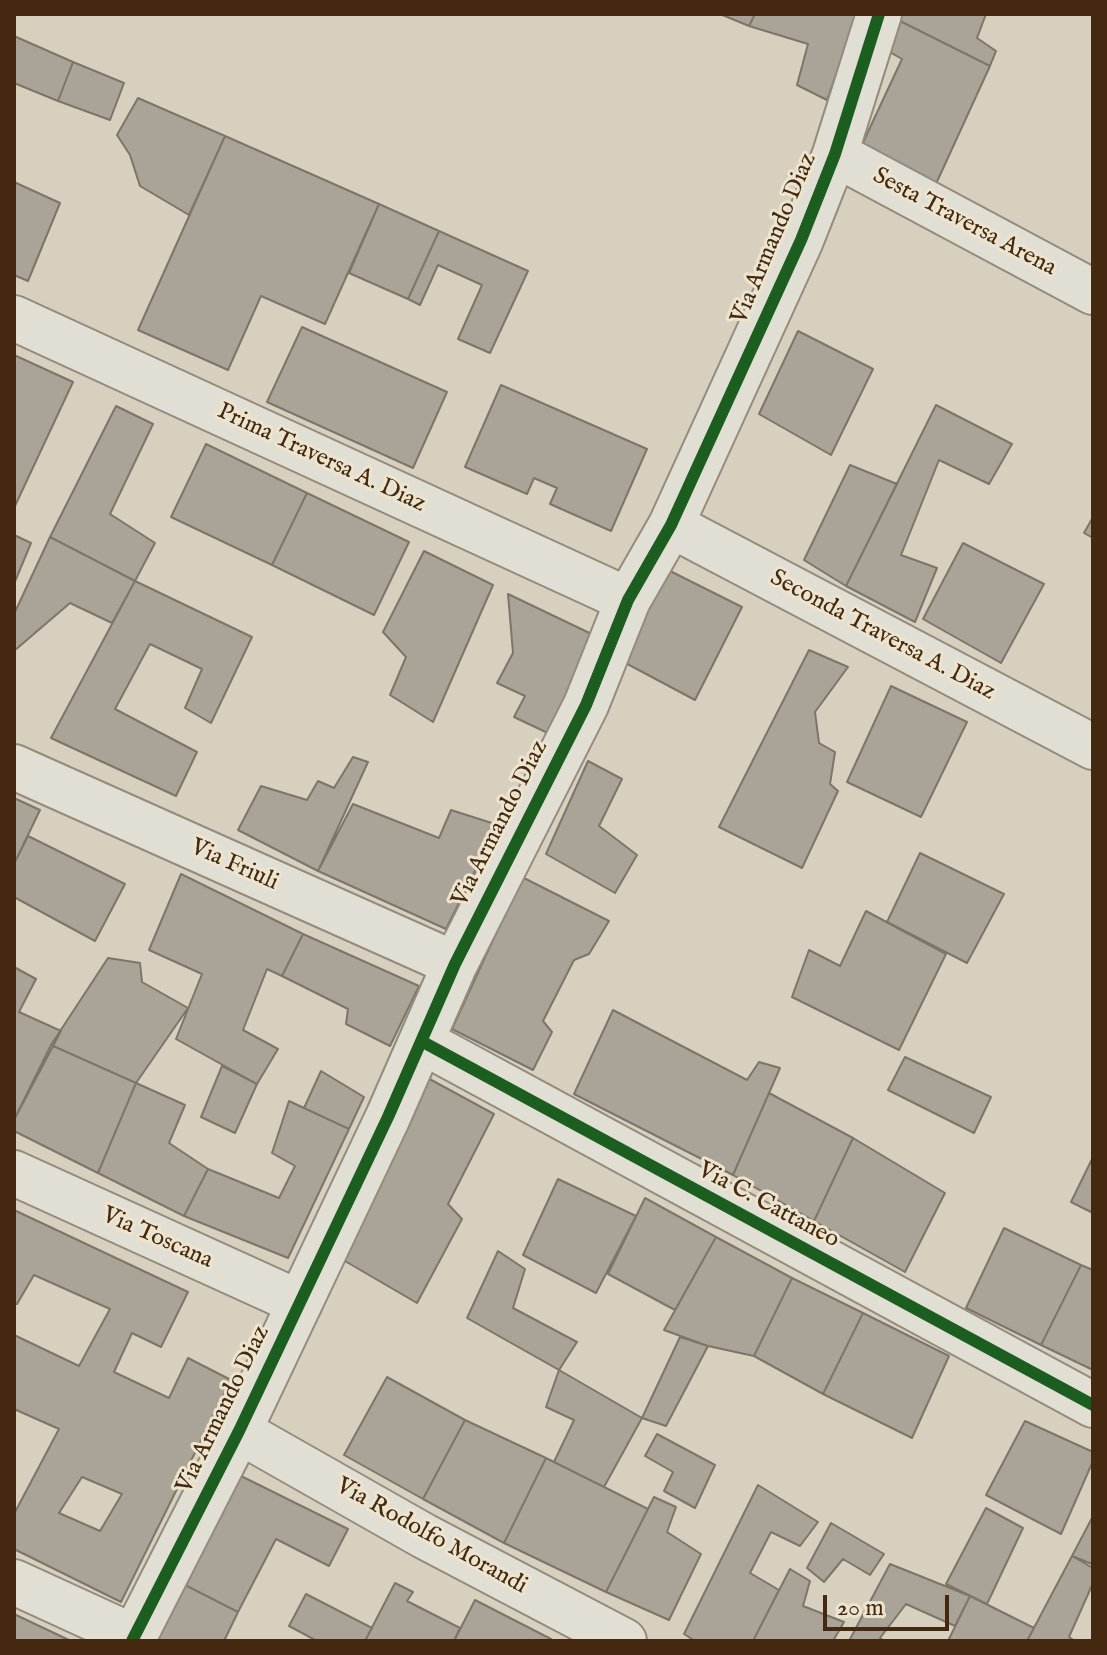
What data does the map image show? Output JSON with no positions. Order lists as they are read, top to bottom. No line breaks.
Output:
{"streets":{"street":["Sesta Traversa Arena","Via Armando Diaz","Prima Traversa A. Diaz","Seconda Traversa A. Diaz","Via Friuli","Via C. Cattaneo","Via Toscana","Via Rodolfo Morandi"]},"crossings":[["Sesta Traversa Arena","Via Armando Diaz"],["Via Armando Diaz","Prima Traversa A. Diaz"],["Via Armando Diaz","Seconda Traversa A. Diaz"],["Via Armando Diaz","Via Friuli"],["Via Armando Diaz","Via C. Cattaneo"],["Via Armando Diaz","Via Toscana"],["Via Armando Diaz","Via Rodolfo Morandi"]],"scale_bar":"20 m"}
